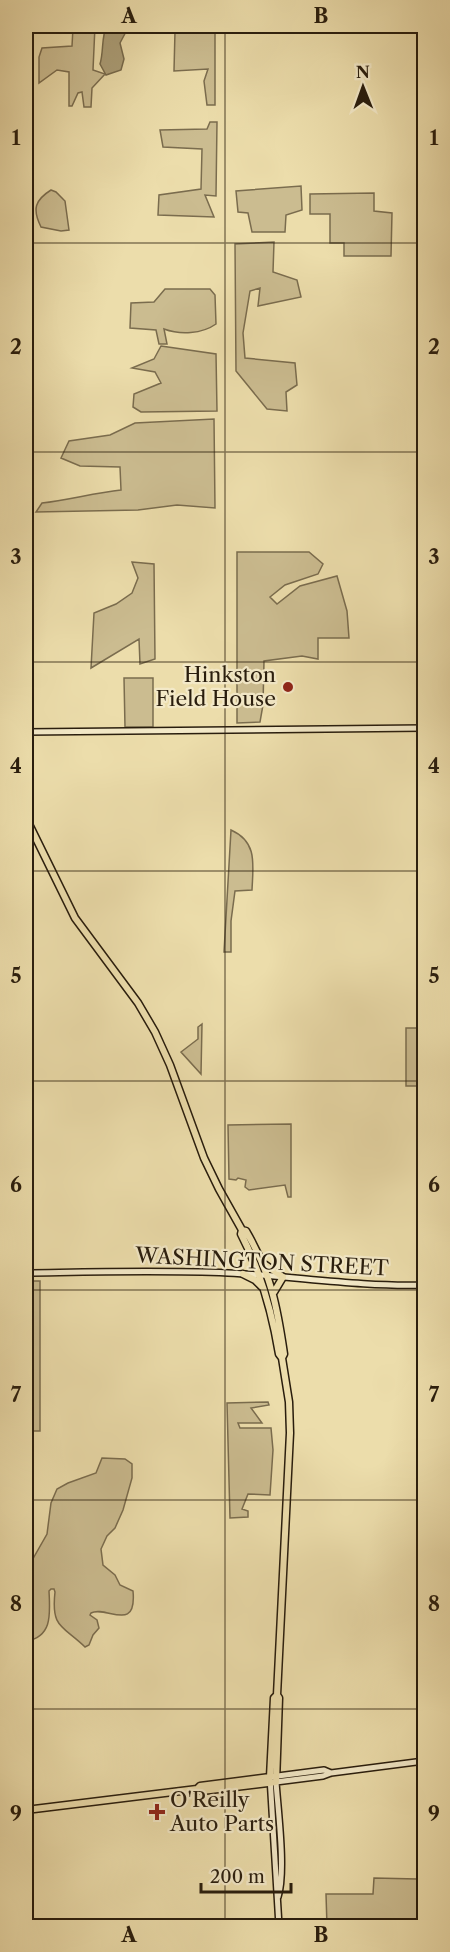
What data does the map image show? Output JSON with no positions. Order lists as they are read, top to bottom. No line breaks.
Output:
{"streets":{"main road":["WASHINGTON STREET"]},"places":{"other":["Hinkston Field House"],"health":["O'Reilly Auto Parts"]},"scale_bar":"200 m","north":"top","grid":{"columns":["A","B"],"rows":["1","2","3","4","5","6","7","8","9"]}}
